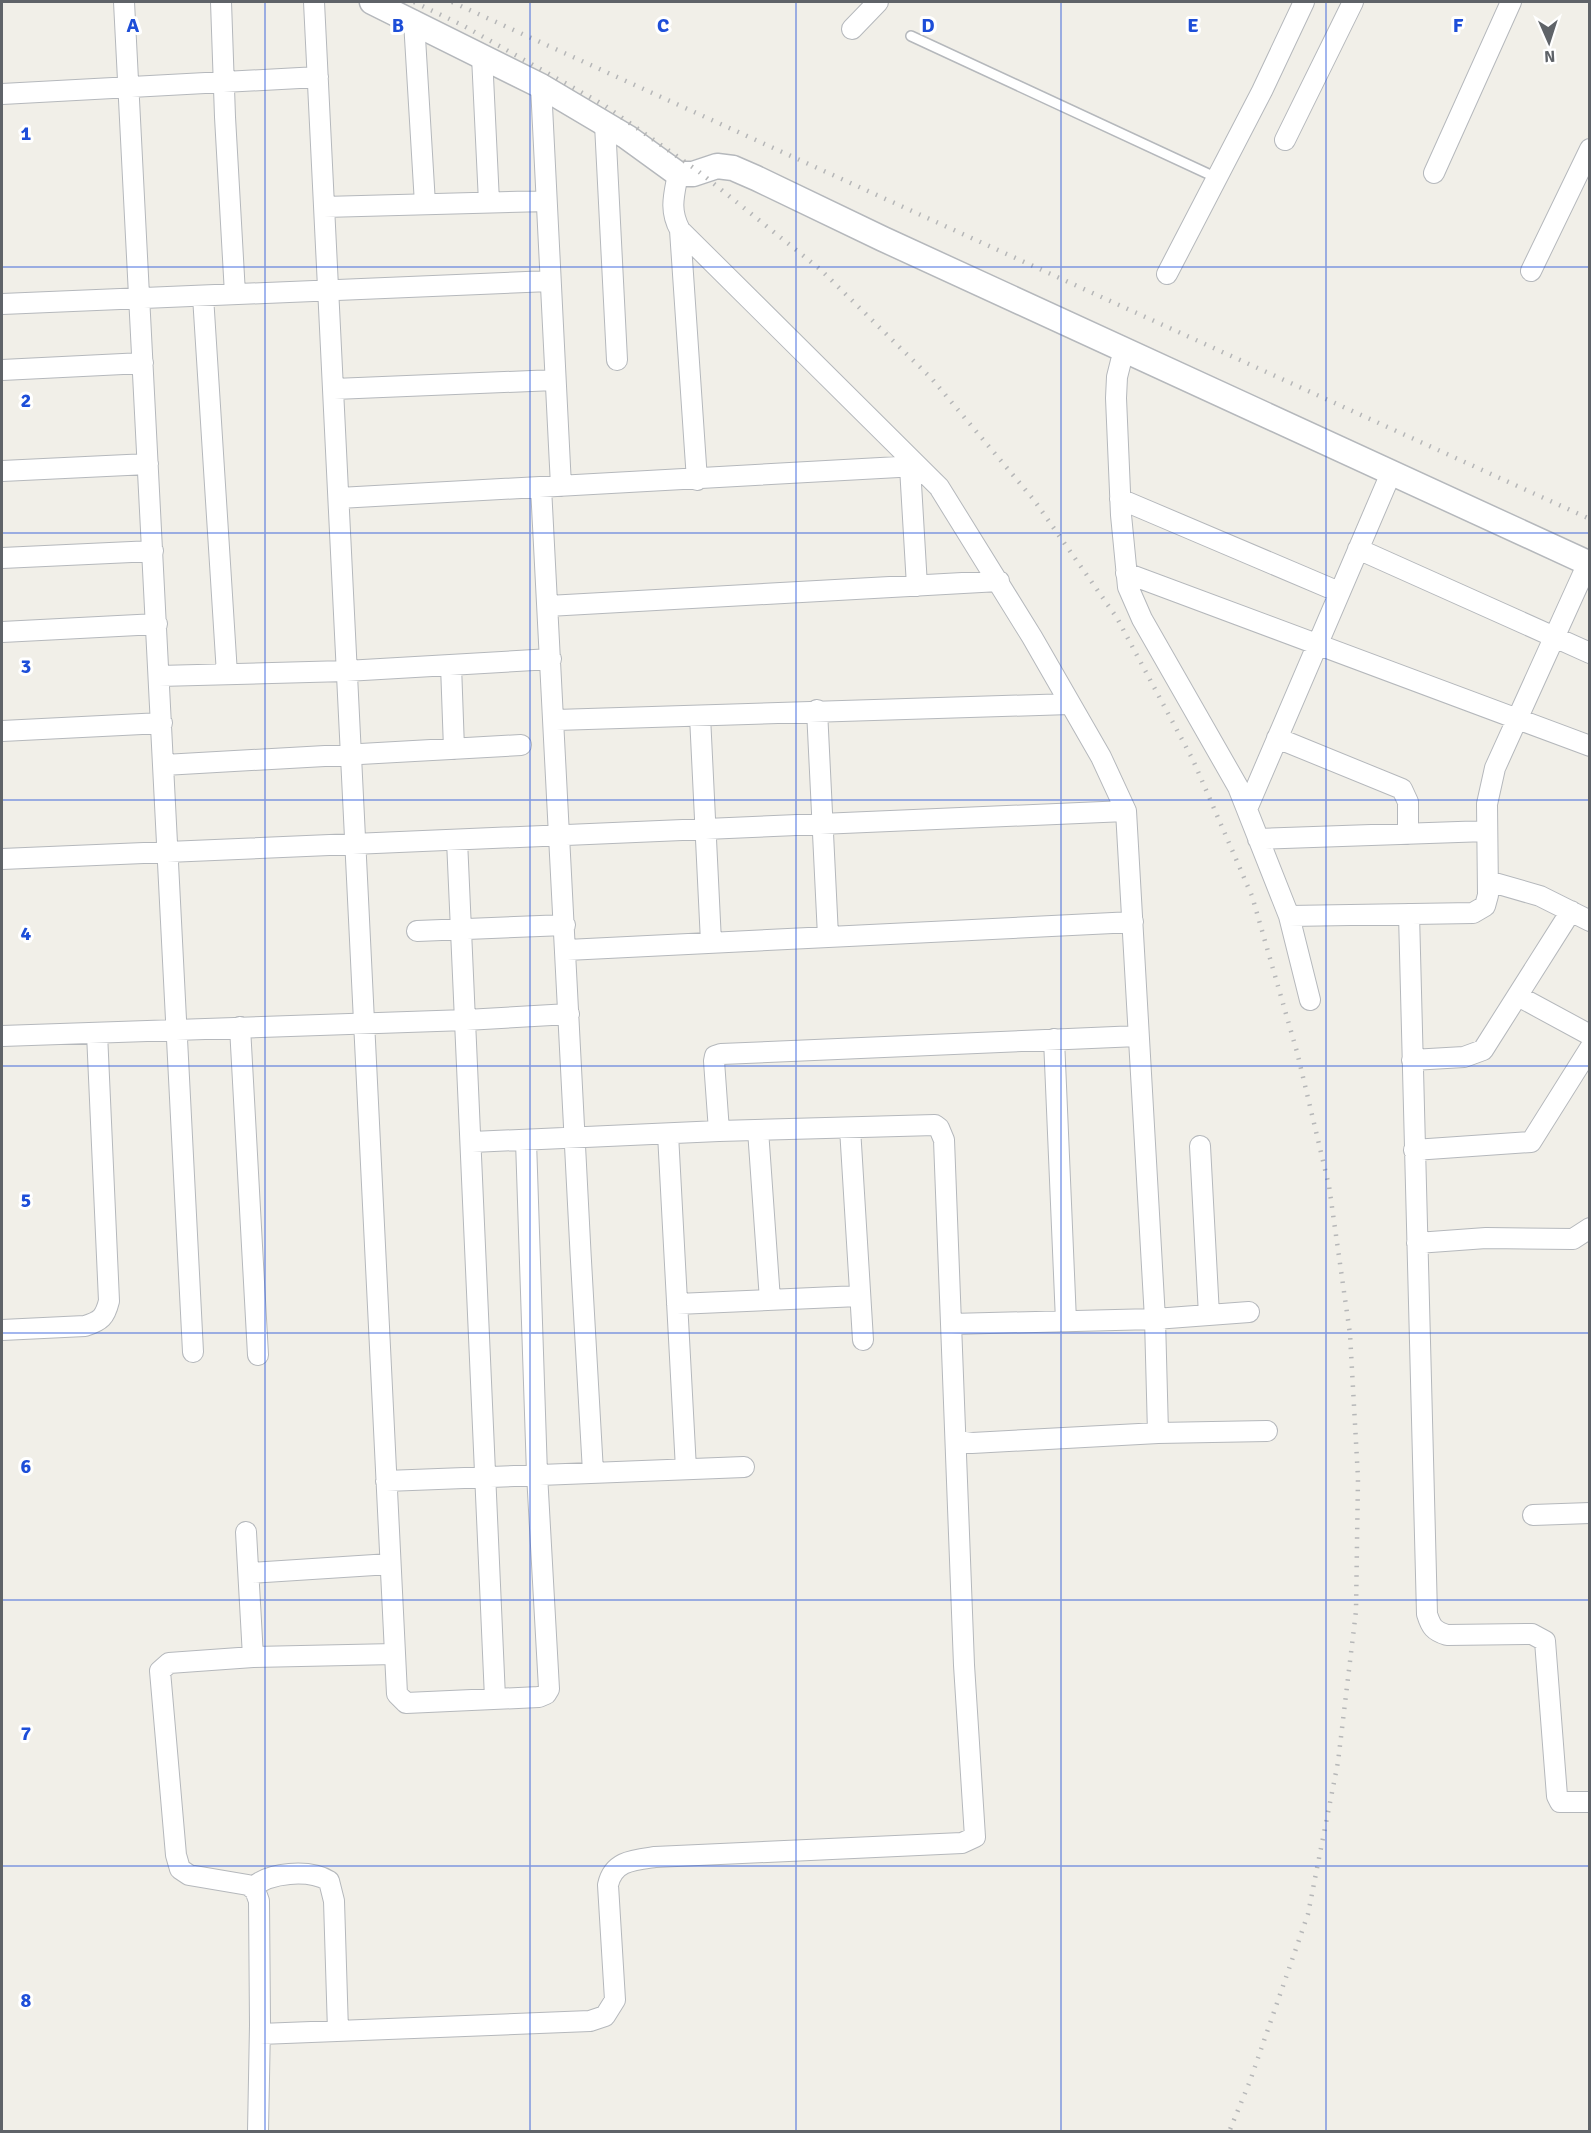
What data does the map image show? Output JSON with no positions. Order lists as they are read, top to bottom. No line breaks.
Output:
{"north":"bottom","grid":{"columns":["A","B","C","D","E","F"],"rows":["1","2","3","4","5","6","7","8"]}}
